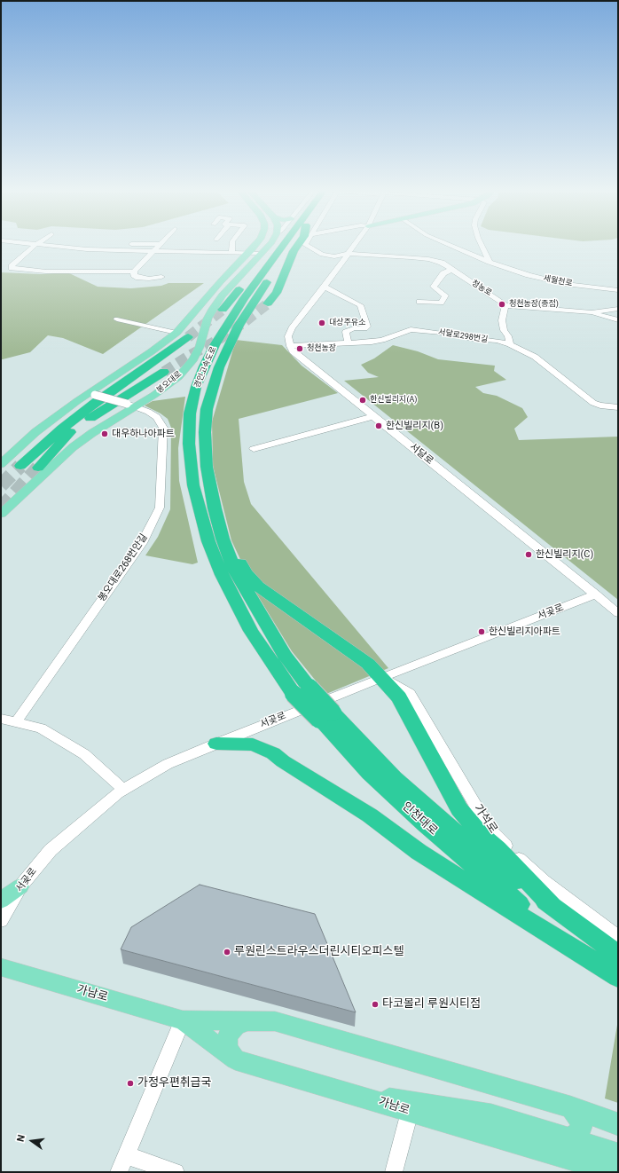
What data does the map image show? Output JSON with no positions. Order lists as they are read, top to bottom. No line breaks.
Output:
{"streets":{"highway":["경인고속도로","봉오대로","인천대로"],"main road":["가남로"],"street":["세월천로","청농로","서달로298번길","서달로","봉오대로268번안길","서곶로","가석로"]},"crossings":[["서달로298번길","서달로"],["경인고속도로","인천대로"],["봉오대로","봉오대로268번안길"],["서달로","서곶로"],["서곶로","가석로"]],"places":["청천농장(종점)","대상주유소","청천농장","한신빌리지(A)","한신빌리지(B)","대우하나아파트","한신빌리지(C)","한신빌리지아파트","루원린스트라우스더린시티오피스텔","타코몰리 루원시티점","가정우편취급국"],"north":"left"}
